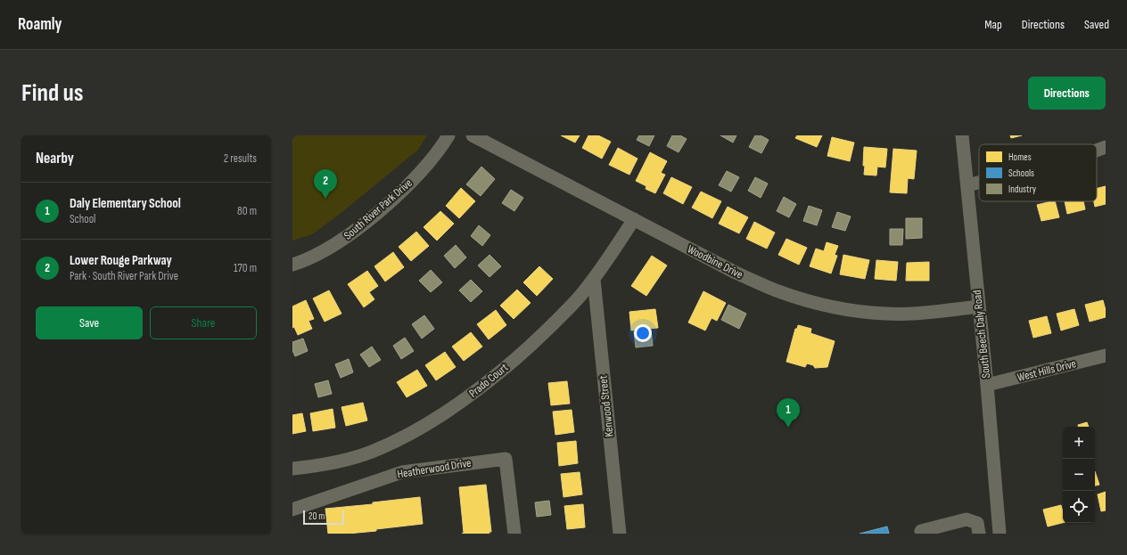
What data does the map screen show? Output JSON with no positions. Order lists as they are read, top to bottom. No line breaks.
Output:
{"streets":{"street":["South River Park Drive","Woodbine Drive","South Beech Daly Road","West Hills Drive","Prado Court","Kenwood Street","Heatherwood Drive"]},"crossings":[["Woodbine Drive","South Beech Daly Road"],["Woodbine Drive","Prado Court"],["South Beech Daly Road","West Hills Drive"],["Prado Court","Kenwood Street"]],"legend":["Homes","Schools","Industry"],"scale_bar":"20 m","page":{"header":"Roamly","nav":["Map","Directions","Saved"],"buttons":["Directions",["Save","Share"]],"title":"Find us","heading":["Nearby","2 results"],"pins":["2","1"],"list":[{"mark":"1","name":"Daly Elementary School","note":"School","value":"80 m"},{"mark":"2","name":"Lower Rouge Parkway","note":"Park · South River Park Drive","value":"170 m"}],"map_buttons":["+","−"],"scale":"20 m"}}
